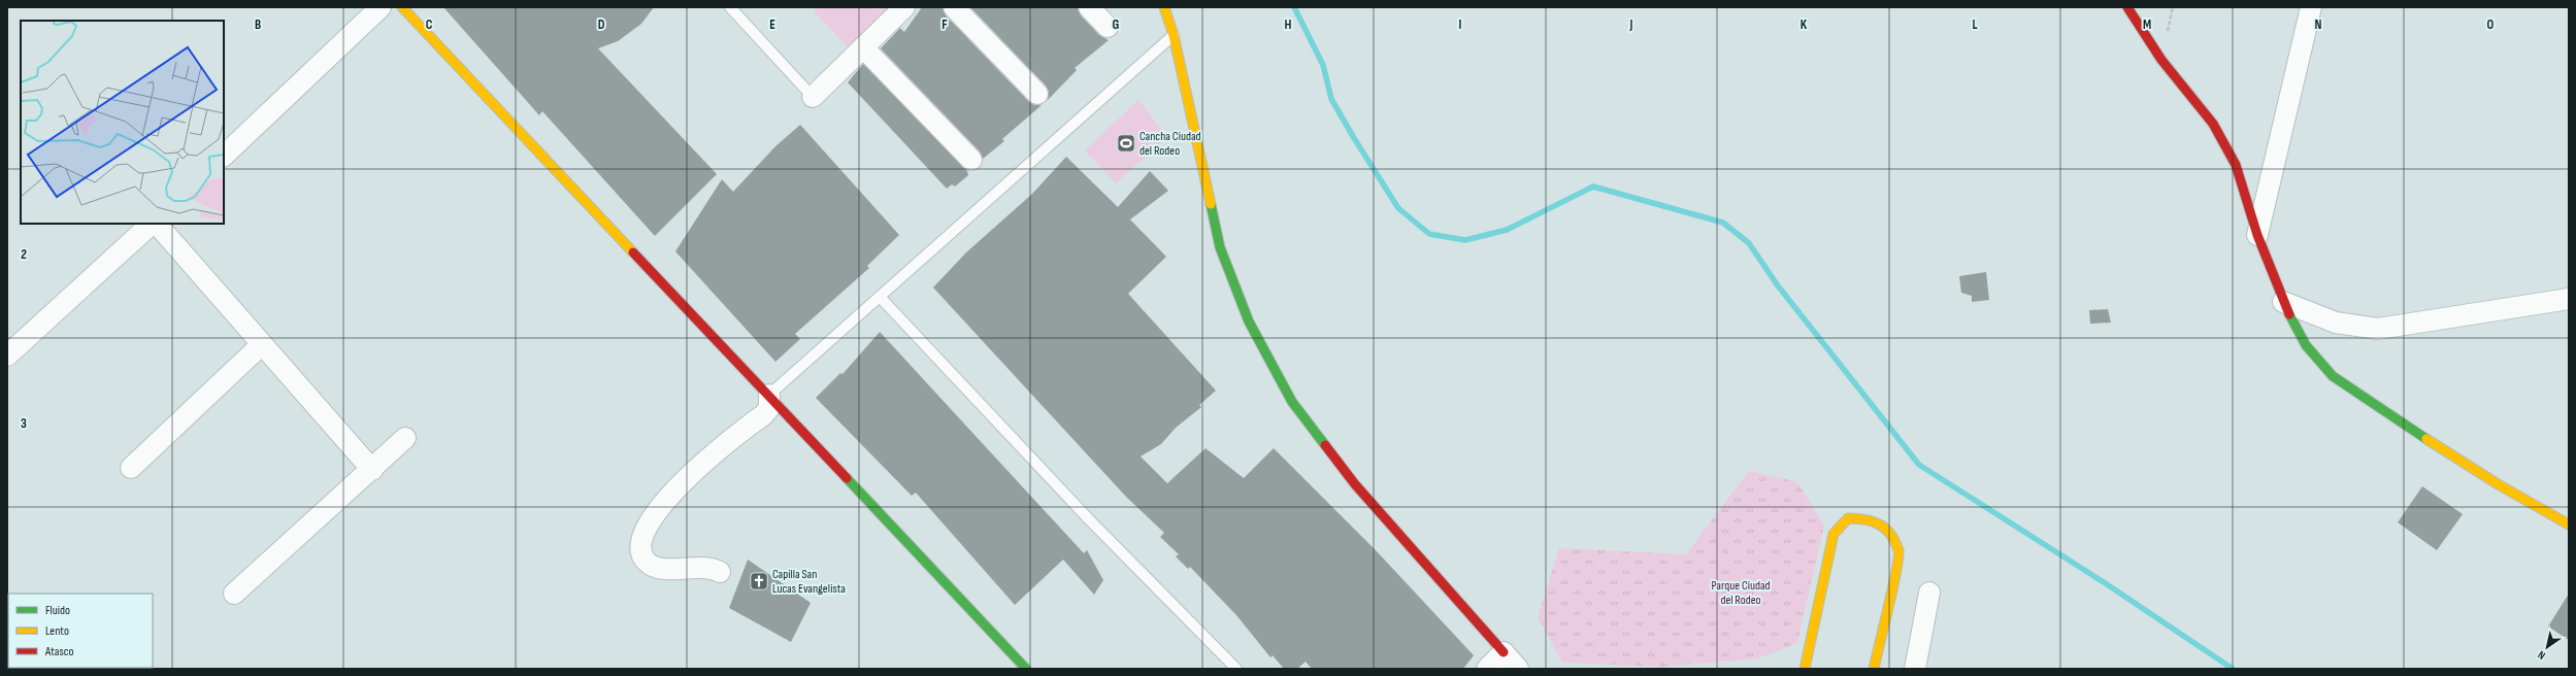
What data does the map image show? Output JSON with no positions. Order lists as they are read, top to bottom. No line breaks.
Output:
{"parks":["Parque Ciudad del Rodeo"],"places":{"sports":["Cancha Ciudad del Rodeo"],"church":["Capilla San Lucas Evangelista"]},"legend":["Fluido","Lento","Atasco"],"north":"bottom left","grid":{"columns":["B","C","D","E","F","G","H","I","J","K","L","M","N","O"],"rows":["2","3"]}}
